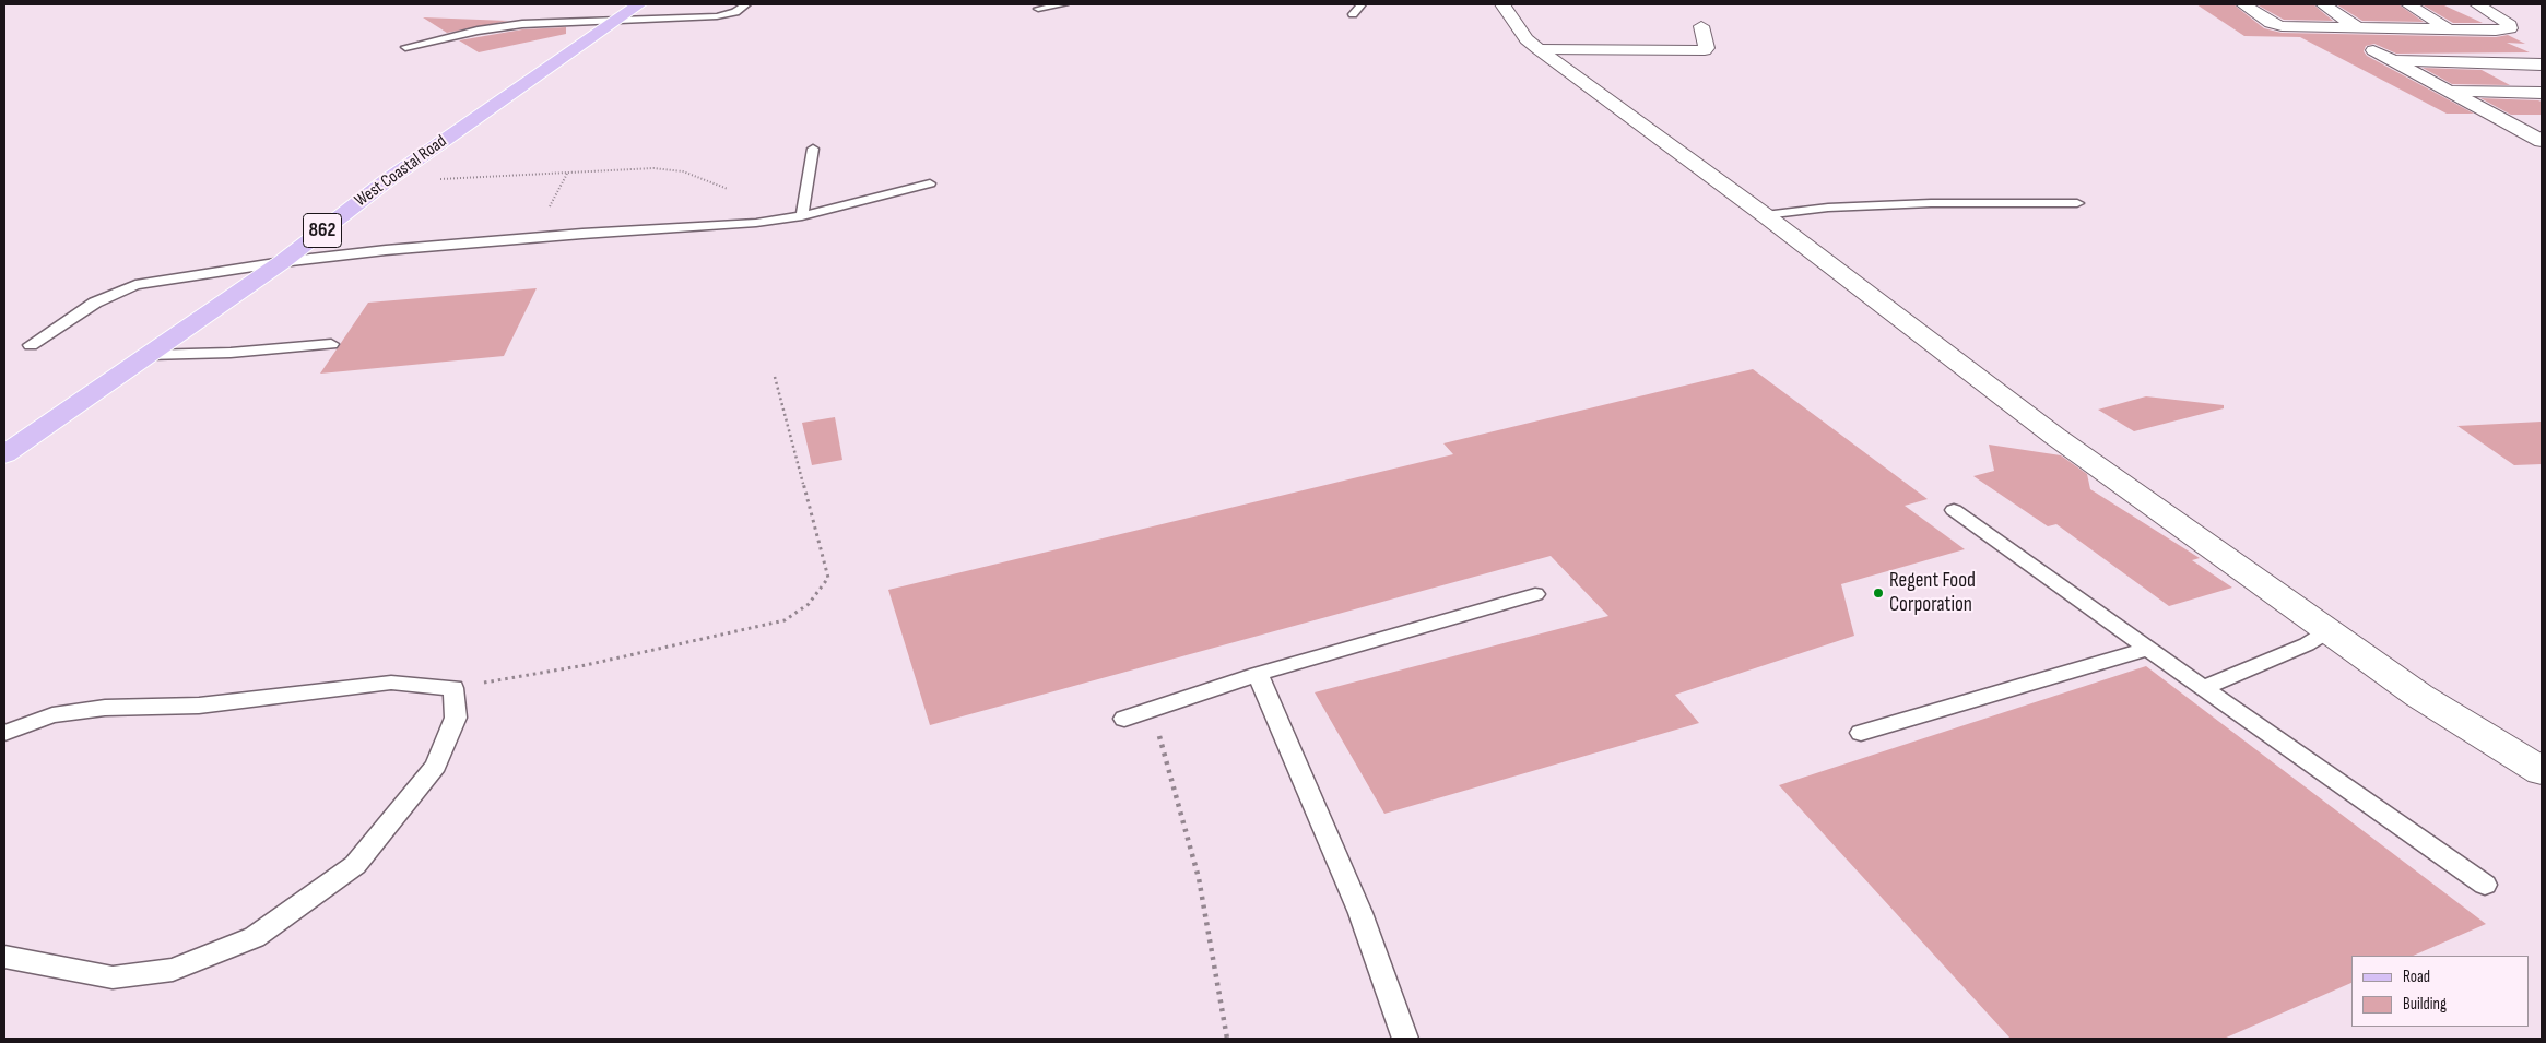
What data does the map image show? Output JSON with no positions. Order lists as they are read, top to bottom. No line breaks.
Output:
{"streets":{"main road":["West Coastal Road","862"]},"places":["Regent Food Corporation"],"legend":["Road","Building"]}
